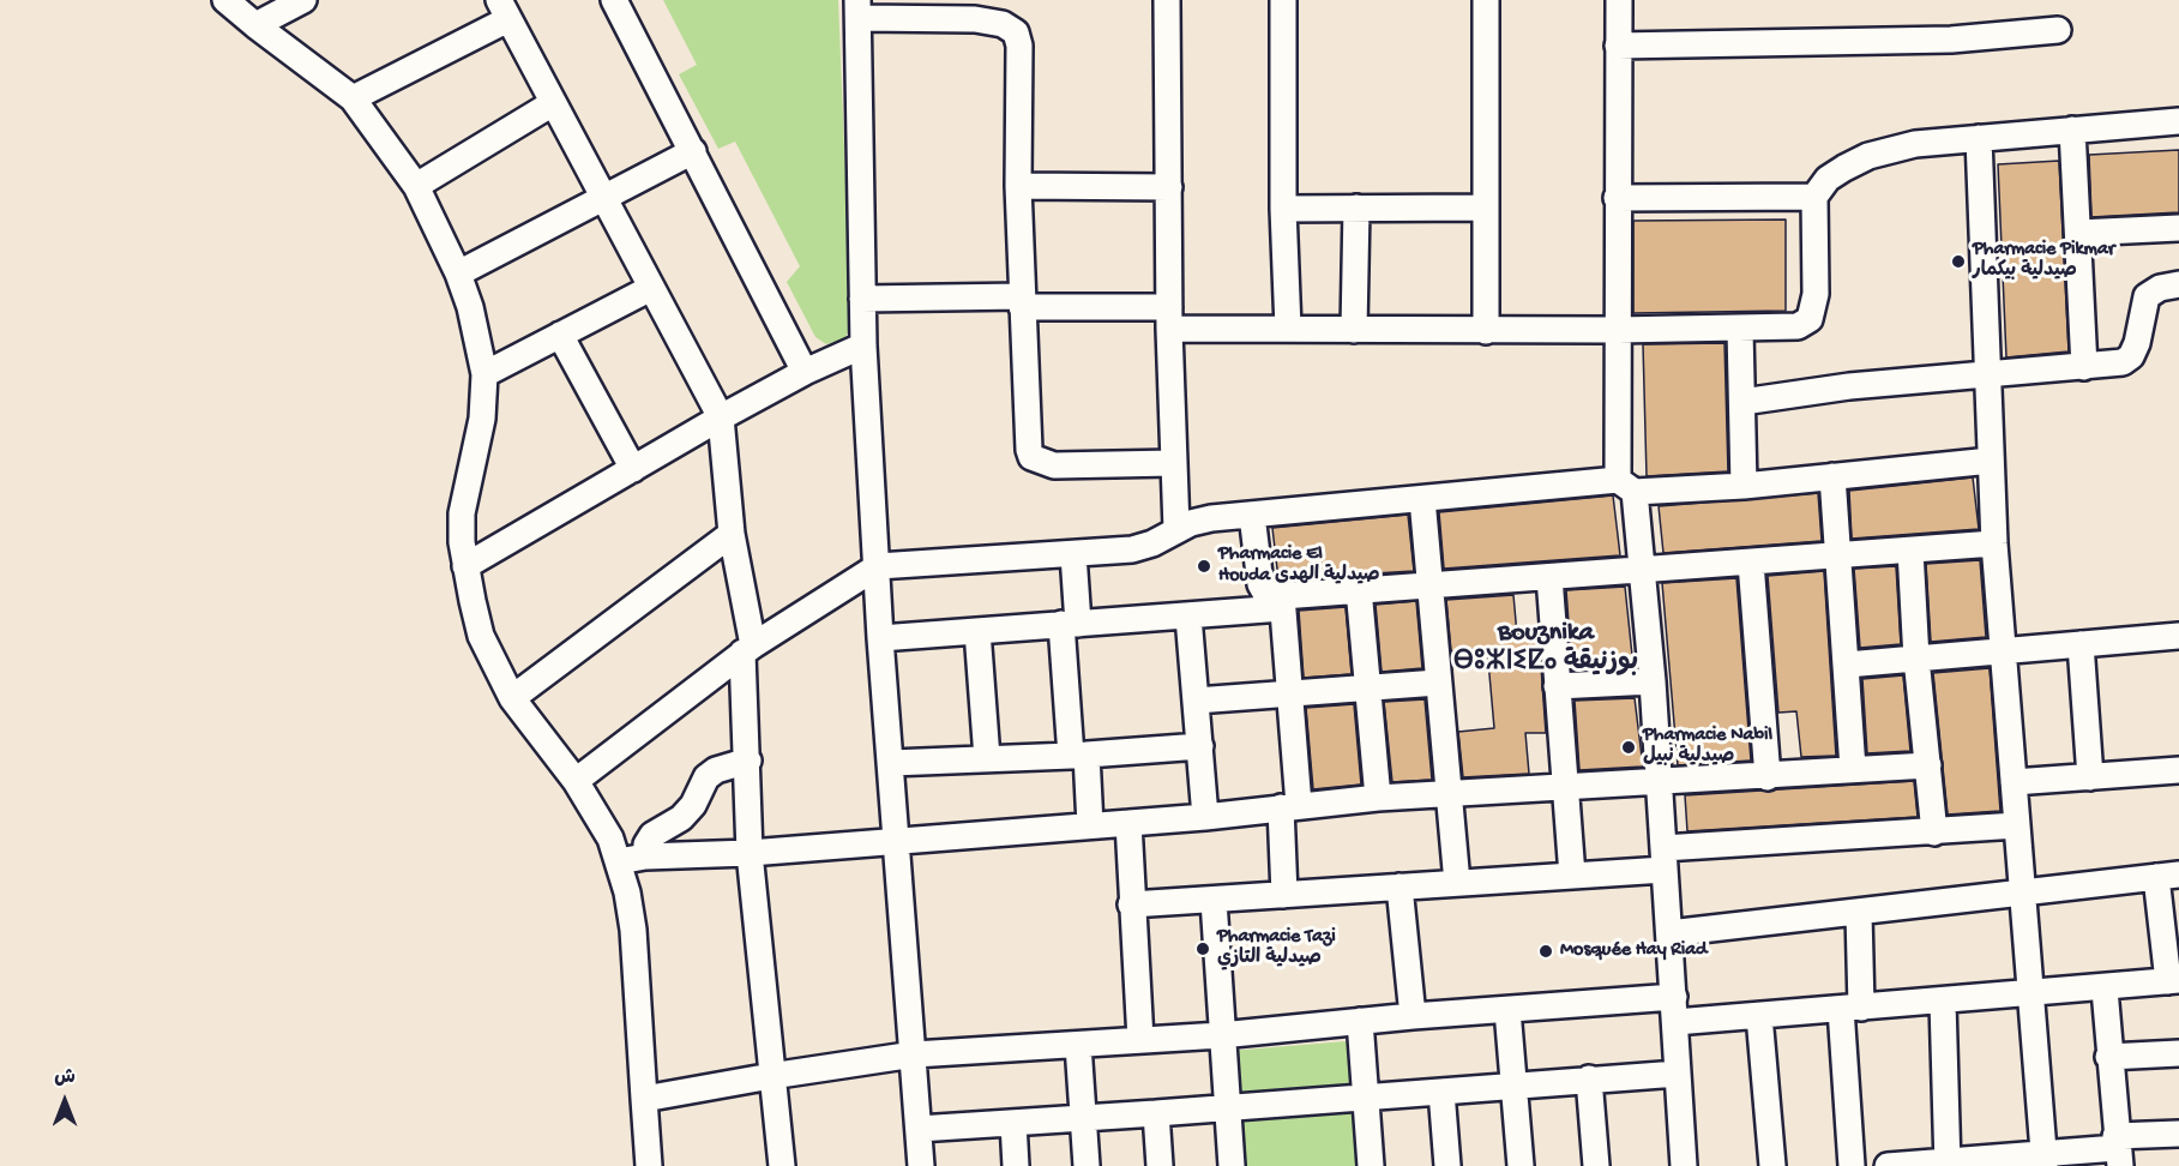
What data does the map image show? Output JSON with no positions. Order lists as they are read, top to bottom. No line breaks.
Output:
{"districts":["Bouznika ⴱⵓⵣⵏⵉⵇⴰ بوزنيقة"],"places":["Pharmacie Pikmar صيدلية بيكمار","Pharmacie El Houda صيدلية الهدى","Pharmacie Nabil صيدلية نبيل","Pharmacie Tazi صيدلية التازي","Mosquée Hay Riad"],"north":"top"}
